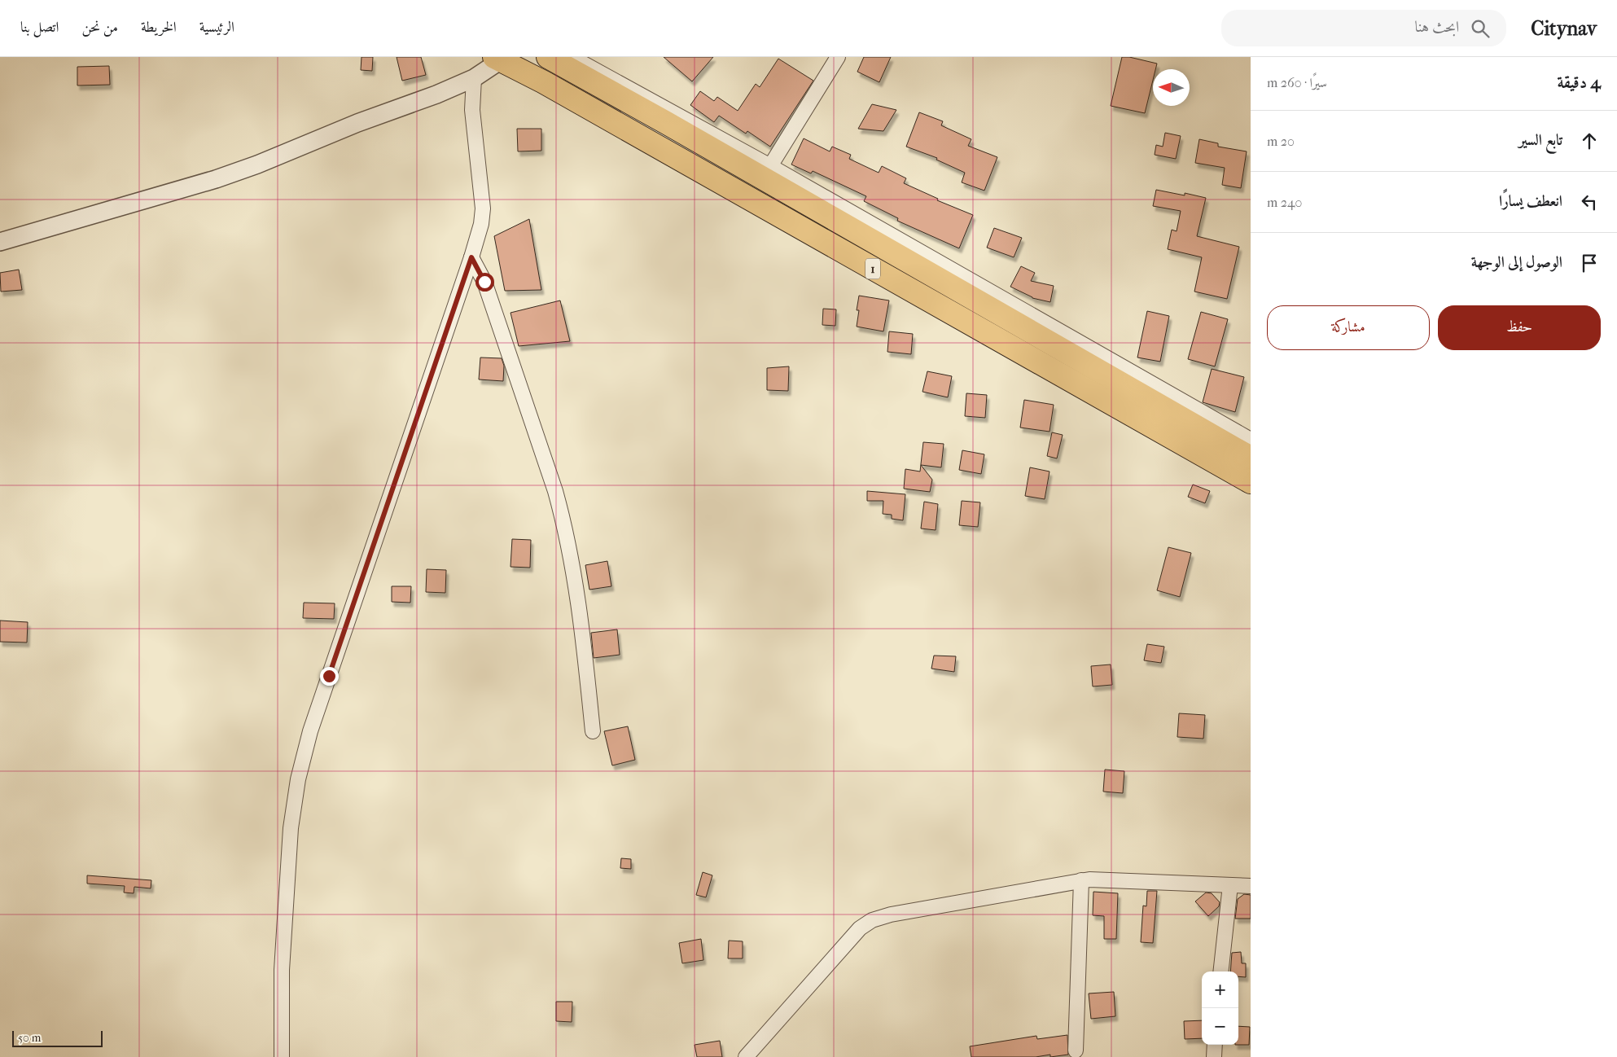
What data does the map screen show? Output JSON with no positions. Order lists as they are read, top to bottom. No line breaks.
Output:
{"streets":{"main road":["1"]},"scale_bar":"50 m","north":"left","page":{"header":"Citynav","search":"ابحث هنا","nav":["الرئيسية","الخريطة","من نحن","اتصل بنا"],"heading":["4 دقيقة","سيرًا · 260 m"],"list":[["تابع السير","20 m"],["انعطف يسارًا","240 m"],"الوصول إلى الوجهة"],"buttons":["حفظ","مشاركة"],"map_buttons":["+","−"],"scale":"50 m"}}
